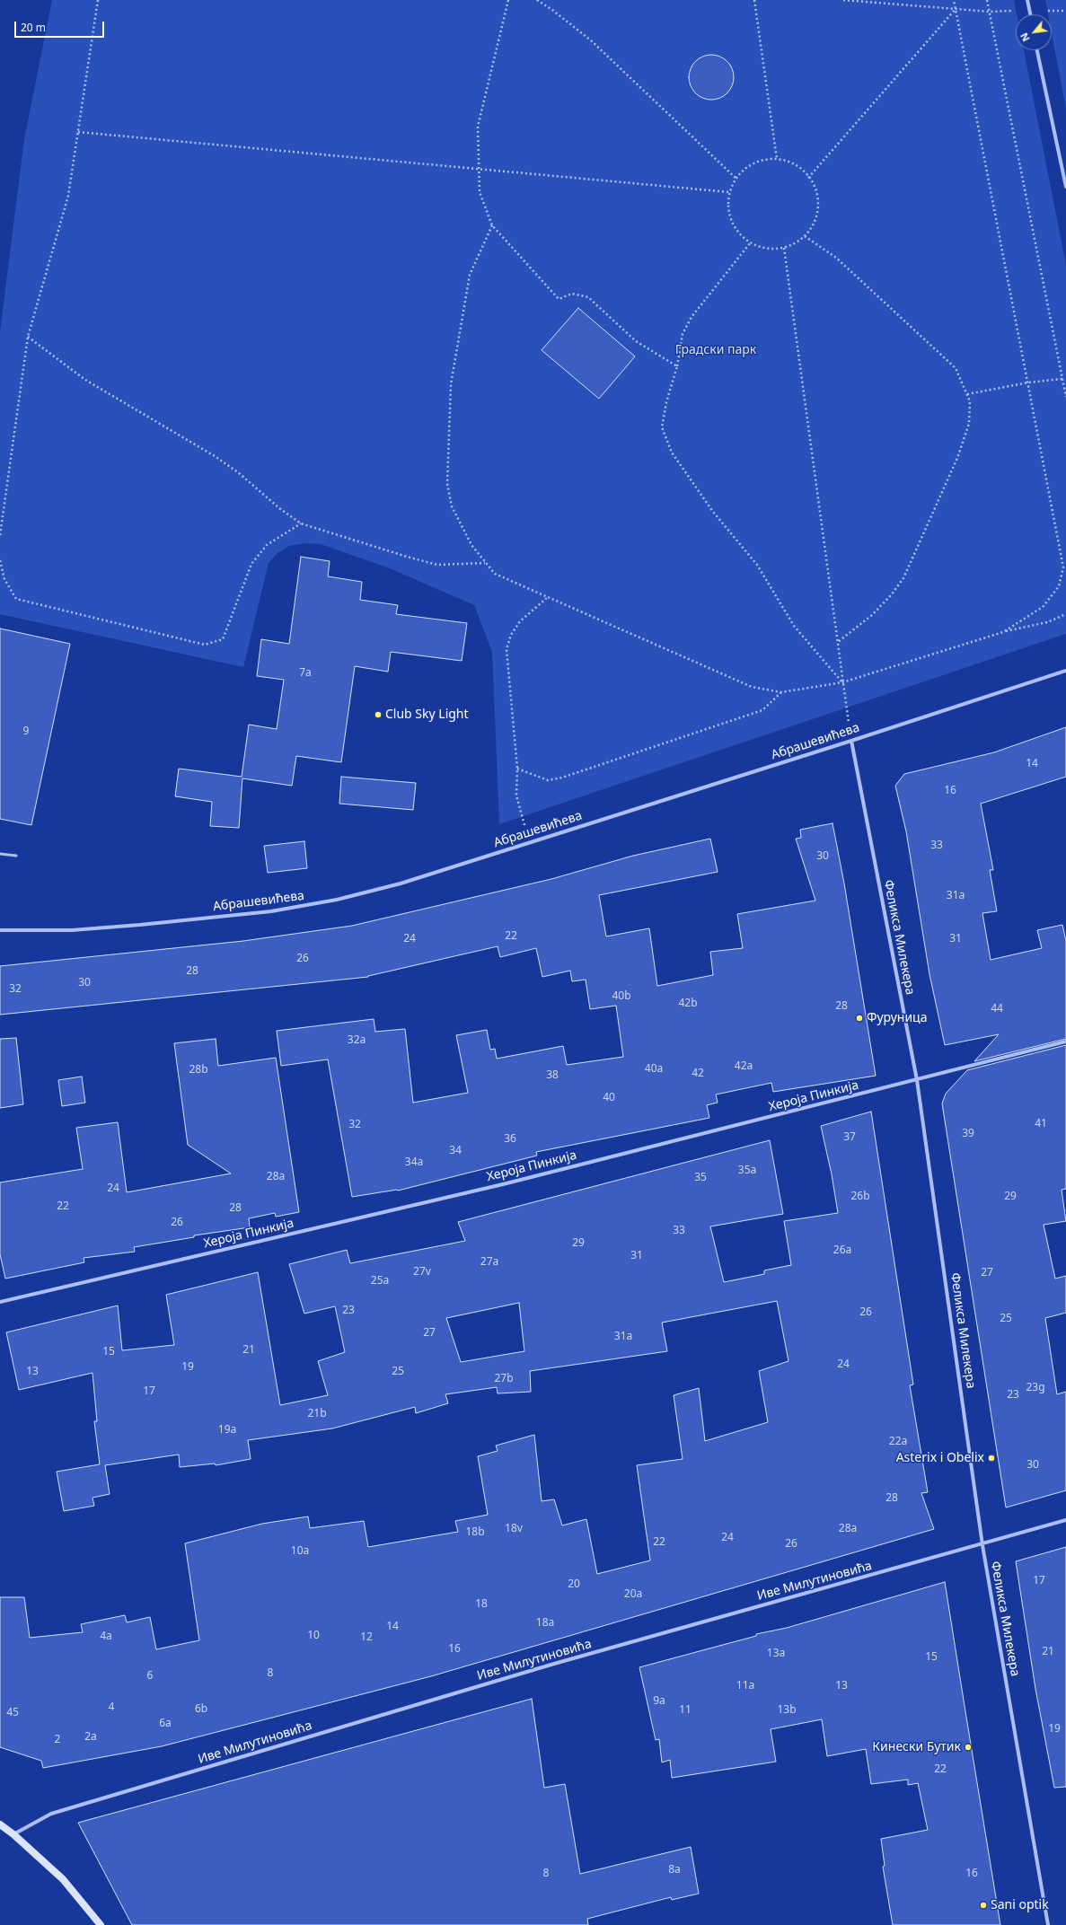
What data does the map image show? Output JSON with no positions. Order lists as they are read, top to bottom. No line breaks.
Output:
{"streets":{"street":["Абрашевићева","Феликса Милекера","Хероја Пинкија","Иве Милутиновића"]},"crossings":[["Абрашевићева","Феликса Милекера"],["Феликса Милекера","Хероја Пинкија"],["Феликса Милекера","Иве Милутиновића"]],"parks":["Градски парк"],"places":["Club Sky Light","Фуруница","Asterix i Obelix","Кинески Бутик","Sani optik"],"house_numbers":["7a","9","14","16","33","30","31a","22","24","31","26","28","30","32","40b","42b","28","44","32a","42a","40a","28b","42","38","40","41","32","39","37","36","34","34a","35a","28a","35","24","26b","29","22","28","26","33","29","26a","31","27a","27v","27","25a","23","26","25","27","31a","21","15","24","19","13","25","27b","23g","17","23","21b","19a","22a","30","28","18v","28a","18b","24","22","26","10a","17","20","20a","18","18a","14","10","4a","12","16","21","13a","15","8","6","11a","13","9a","4","6b","11","13b","45","6a","19","2a","2","22","8a","8","16"],"scale_bar":"20 m","north":"bottom left"}
